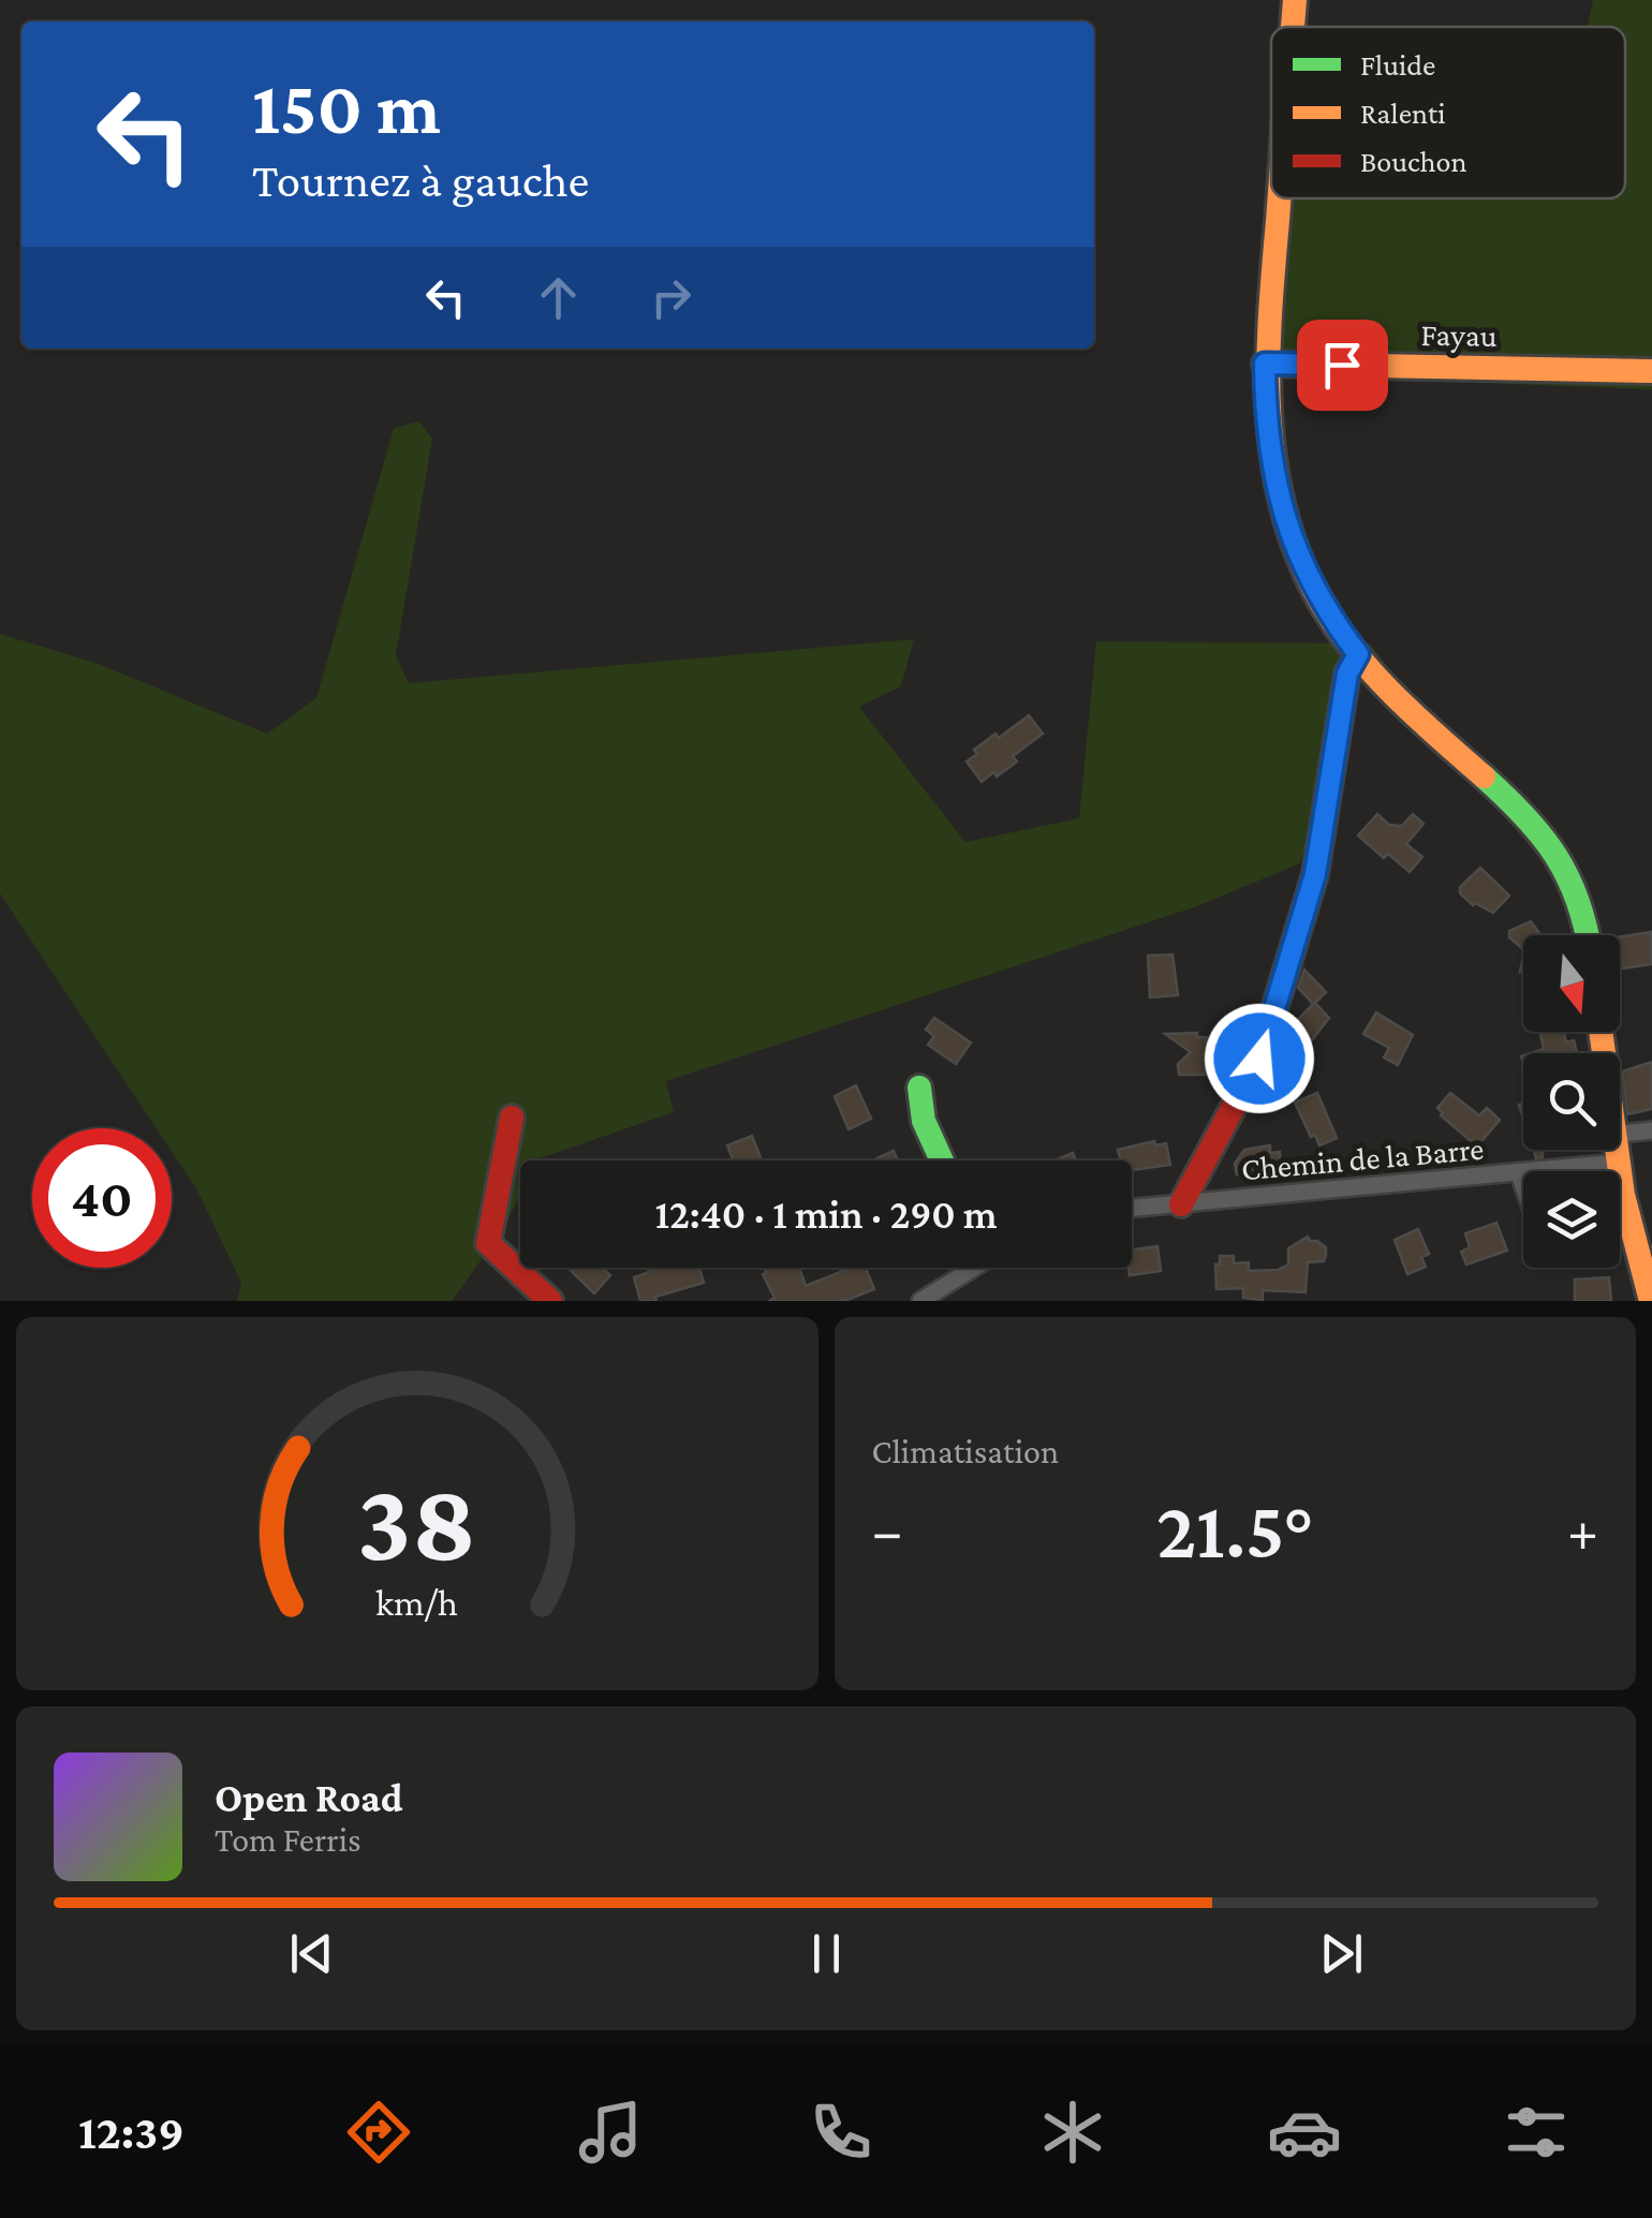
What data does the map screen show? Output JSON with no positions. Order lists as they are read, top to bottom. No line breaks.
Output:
{"streets":{"street":["Fayau","Chemin de la Barre"]},"legend":["Fluide","Ralenti","Bouchon"],"north":"bottom","page":{"turn":["150 m","Tournez à gauche"],"limit":"40","trip":"12:40 · 1 min · 290 m","tile":"Climatisation","heat":["−","21.5°","+"],"song":["Open Road","Tom Ferris"],"tabs":"12:39","gauge":["38","km/h"]}}
